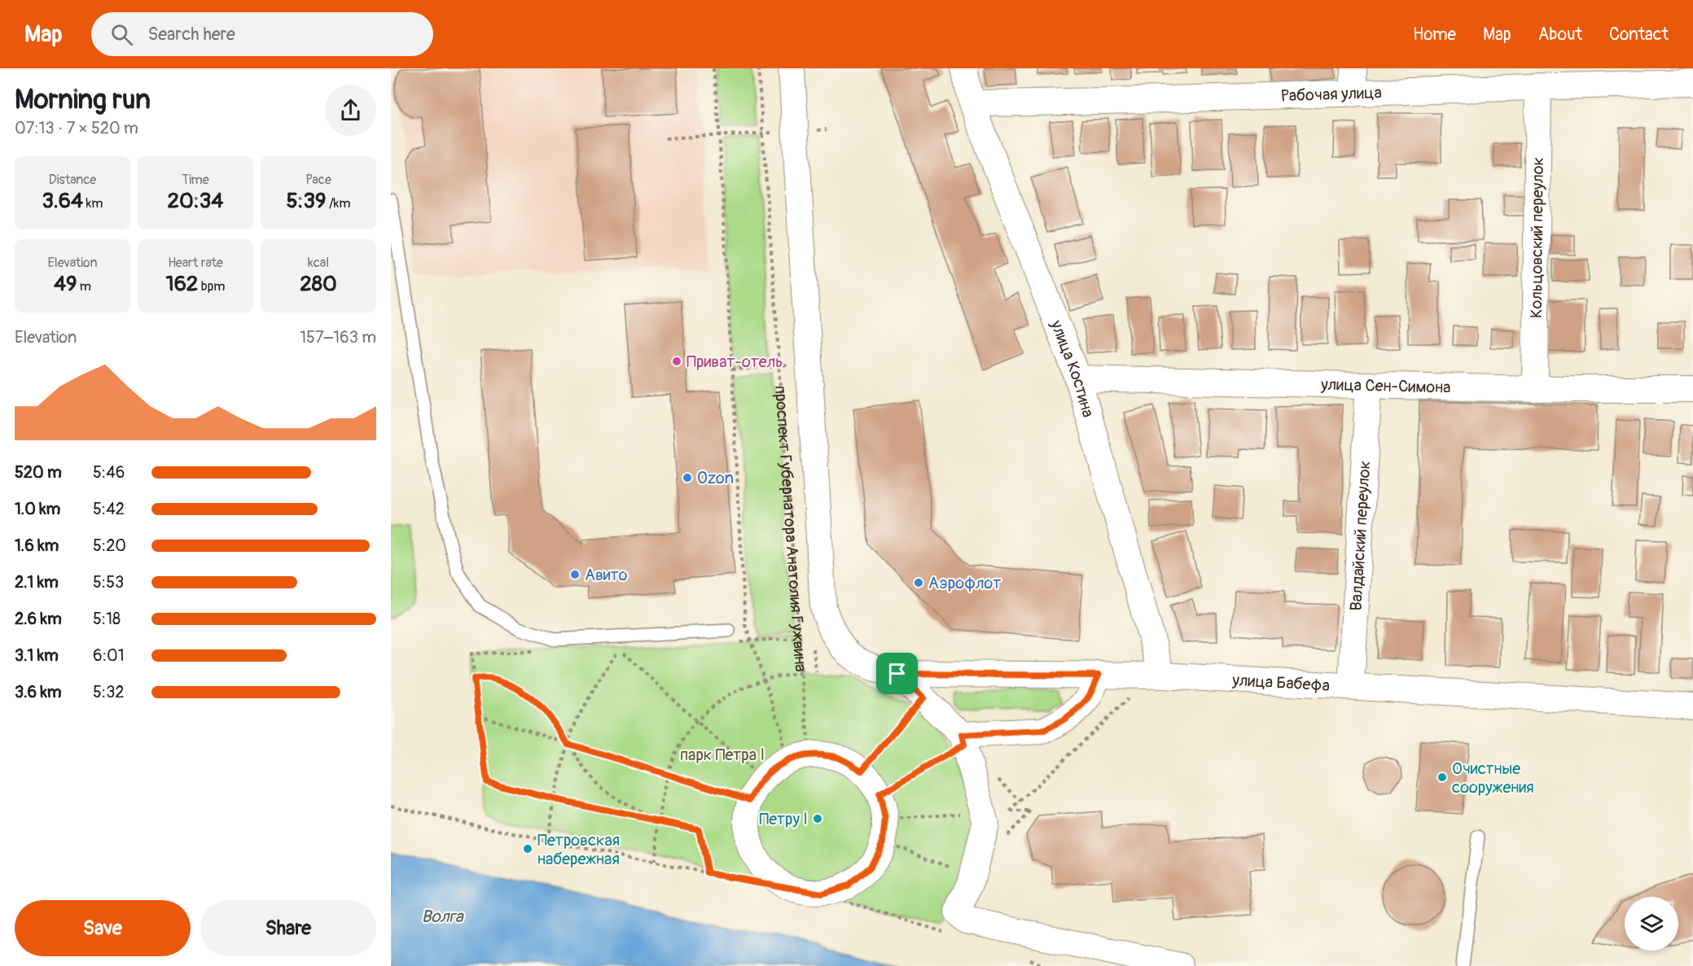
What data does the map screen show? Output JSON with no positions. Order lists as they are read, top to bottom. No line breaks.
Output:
{"streets":{"street":["Рабочая улица","Кольцовский переулок","улица Костина","улица Сен-Симона","проспект Губернатора Анатолия Гужвина","Валдайский переулок","улица Бабефа"]},"crossings":[["Рабочая улица","Кольцовский переулок"],["Рабочая улица","улица Костина"],["Кольцовский переулок","улица Сен-Симона"],["улица Костина","улица Сен-Симона"],["улица Костина","улица Бабефа"],["улица Сен-Симона","Валдайский переулок"],["проспект Губернатора Анатолия Гужвина","улица Бабефа"],["Валдайский переулок","улица Бабефа"]],"water":["Волга"],"parks":["парк Петра I"],"places":["Приват-отель","Ozon","Авито","Аэрофлот","Очистные сооружения","Петру I","Петровская набережная"],"page":{"header":"Map","search":"Search here","nav":["Home","Map","About","Contact"],"heading":["Morning run","07:13 · 7 × 520 m"],"stats":[["Distance","3.64 km"],["Time","20:34"],["Pace","5:39 /km"],["Elevation","49 m"],["Heart rate","162 bpm"],["kcal","280"]],"chart":["Elevation","157–163 m"],"list":[{"name":"520 m","note":"5:46"},{"name":"1.0 km","note":"5:42"},{"name":"1.6 km","note":"5:20"},{"name":"2.1 km","note":"5:53"},{"name":"2.6 km","note":"5:18"},{"name":"3.1 km","note":"6:01"},{"name":"3.6 km","note":"5:32"}],"buttons":["Save","Share"]}}
